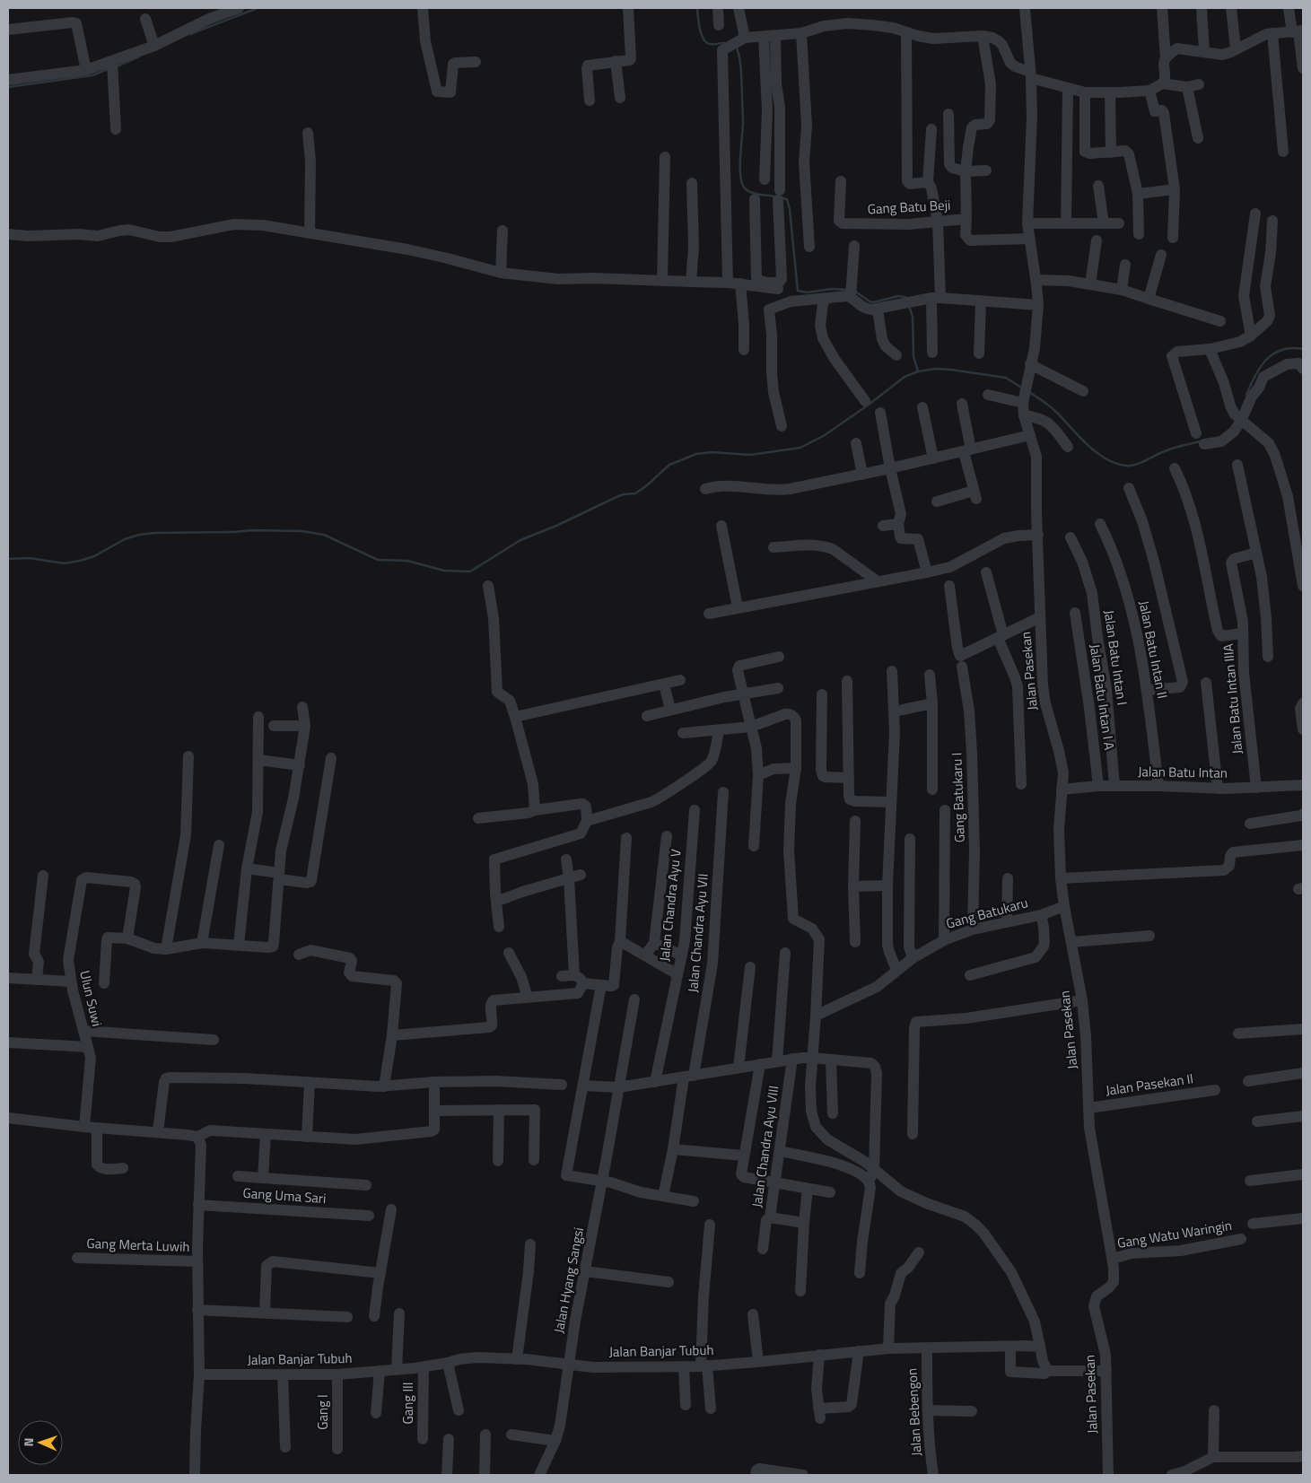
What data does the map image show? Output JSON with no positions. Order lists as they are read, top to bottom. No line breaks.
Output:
{"streets":{"street":["Gang Batu Beji","Jalan Batu Intan II","Jalan Batu Intan I","Jalan Pasekan","Jalan Batu Intan I A","Jalan Batu Intan IIIA","Jalan Batu Intan","Gang Batukaru I","Jalan Chandra Ayu V","Gang Batukaru","Jalan Chandra Ayu VII","Ulun Suwi","Jalan Pasekan II","Jalan Chandra Ayu VIII","Gang Uma Sari","Gang Watu Waringin","Gang Merta Luwih","Jalan Hyang Sangsi","Jalan Banjar Tubuh","Gang III","Gang I","Jalan Bebengon"]},"crossings":[["Gang Batu Beji","Jalan Pasekan"],["Jalan Batu Intan II","Jalan Batu Intan"],["Jalan Batu Intan I","Jalan Batu Intan"],["Jalan Pasekan","Jalan Batu Intan"],["Jalan Pasekan","Gang Batukaru"],["Jalan Pasekan","Jalan Pasekan II"],["Jalan Pasekan","Gang Watu Waringin"],["Jalan Batu Intan I A","Jalan Batu Intan"],["Jalan Batu Intan IIIA","Jalan Batu Intan"],["Gang Batukaru I","Gang Batukaru"],["Jalan Hyang Sangsi","Jalan Banjar Tubuh"],["Jalan Banjar Tubuh","Gang III"],["Jalan Banjar Tubuh","Gang I"],["Jalan Banjar Tubuh","Jalan Bebengon"]],"north":"left"}
